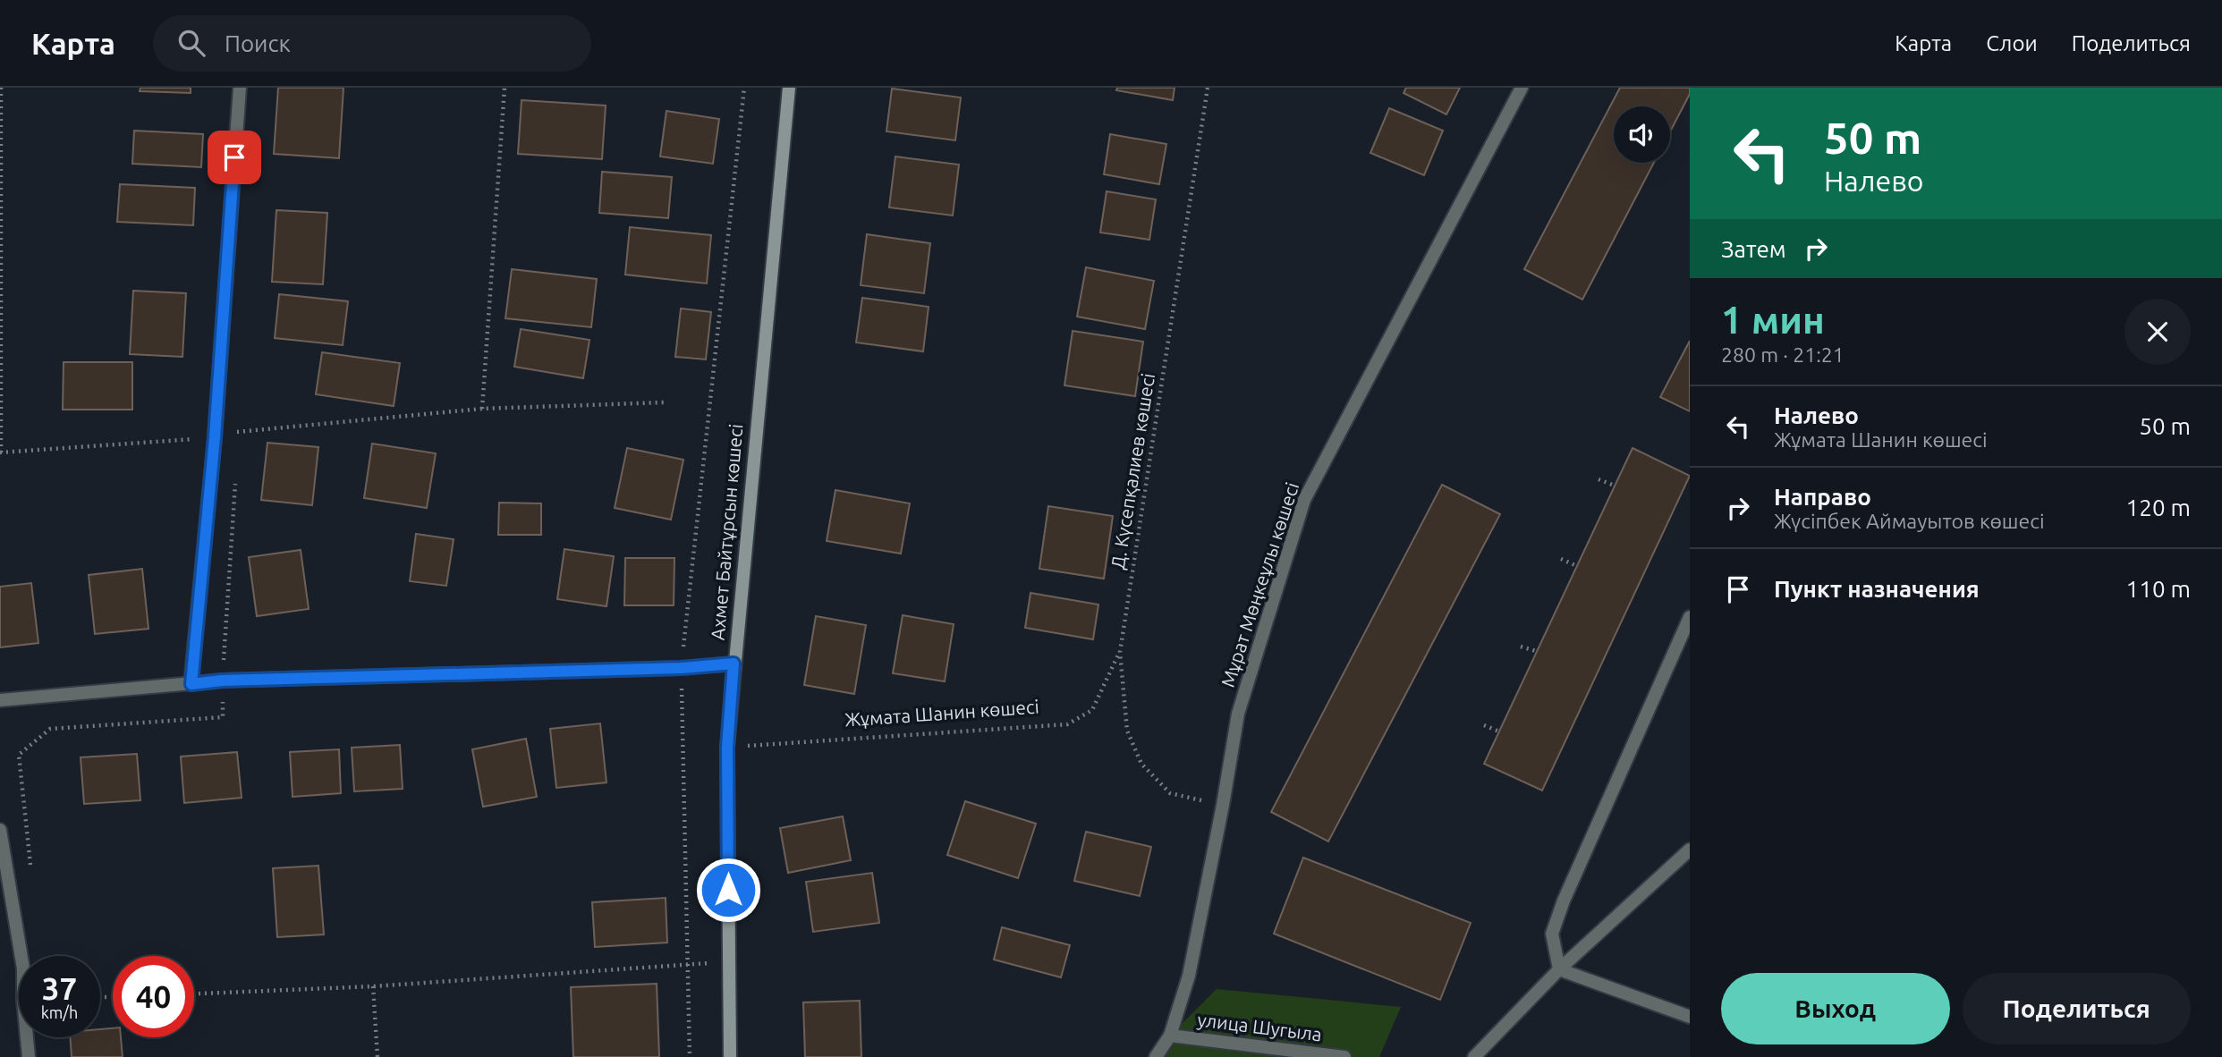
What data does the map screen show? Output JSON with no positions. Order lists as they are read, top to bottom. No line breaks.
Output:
{"streets":{"street":["Ахмет Байтұрсын көшесі","Мұрат Мөңкеұлы көшесі","улица Шугыла"],"path":["Д. Күсепқалиев көшесі","Жұмата Шанин көшесі"]},"crossings":[["Д. Күсепқалиев көшесі","Мұрат Мөңкеұлы көшесі"],["Д. Күсепқалиев көшесі","Жұмата Шанин көшесі"],["Ахмет Байтұрсын көшесі","Жұмата Шанин көшесі"],["Мұрат Мөңкеұлы көшесі","улица Шугыла"]],"page":{"header":"Карта","search":"Поиск","nav":["Карта","Слои","Поделиться"],"turn":["50 m","Налево"],"then":"Затем","heading":["1 мин","280 m · 21:21"],"list":[{"name":"Налево","note":"Жұмата Шанин көшесі","value":"50 m"},{"name":"Направо","note":"Жүсіпбек Аймауытов көшесі","value":"120 m"},{"name":"Пункт назначения","value":"110 m"}],"speed":"37 km/h","limit":"40","buttons":["Выход","Поделиться"]}}
